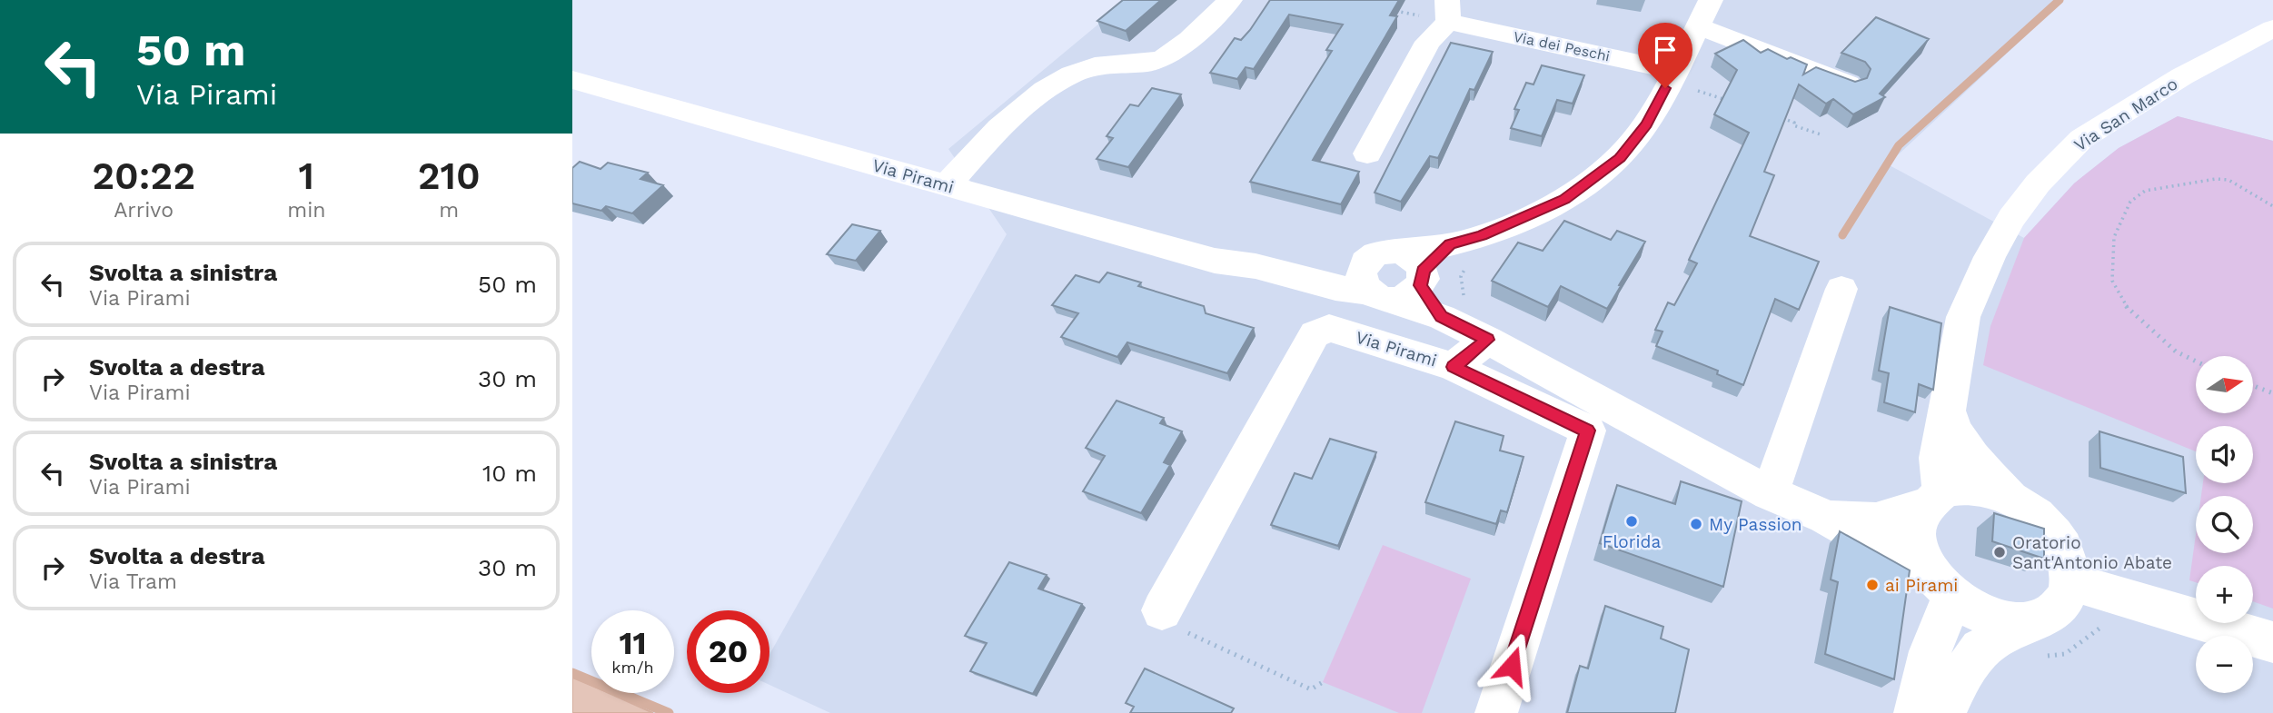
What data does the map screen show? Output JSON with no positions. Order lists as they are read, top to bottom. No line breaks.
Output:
{"streets":{"street":["Via dei Peschi","Via San Marco","Via Pirami"]},"crossings":[["Via dei Peschi","Via Pirami"],["Via San Marco","Via Pirami"]],"places":["Florida","My Passion","Oratorio Sant'Antonio Abate","ai Pirami"],"north":"right","page":{"turn":["50 m","Via Pirami"],"eta":["20:22","Arrivo","1","min","210","m"],"list":[{"name":"Svolta a sinistra","note":"Via Pirami","value":"50 m"},{"name":"Svolta a destra","note":"Via Pirami","value":"30 m"},{"name":"Svolta a sinistra","note":"Via Pirami","value":"10 m"},{"name":"Svolta a destra","note":"Via Tram","value":"30 m"}],"map_buttons":["+","−"],"speed":"11 km/h","limit":"20"}}
